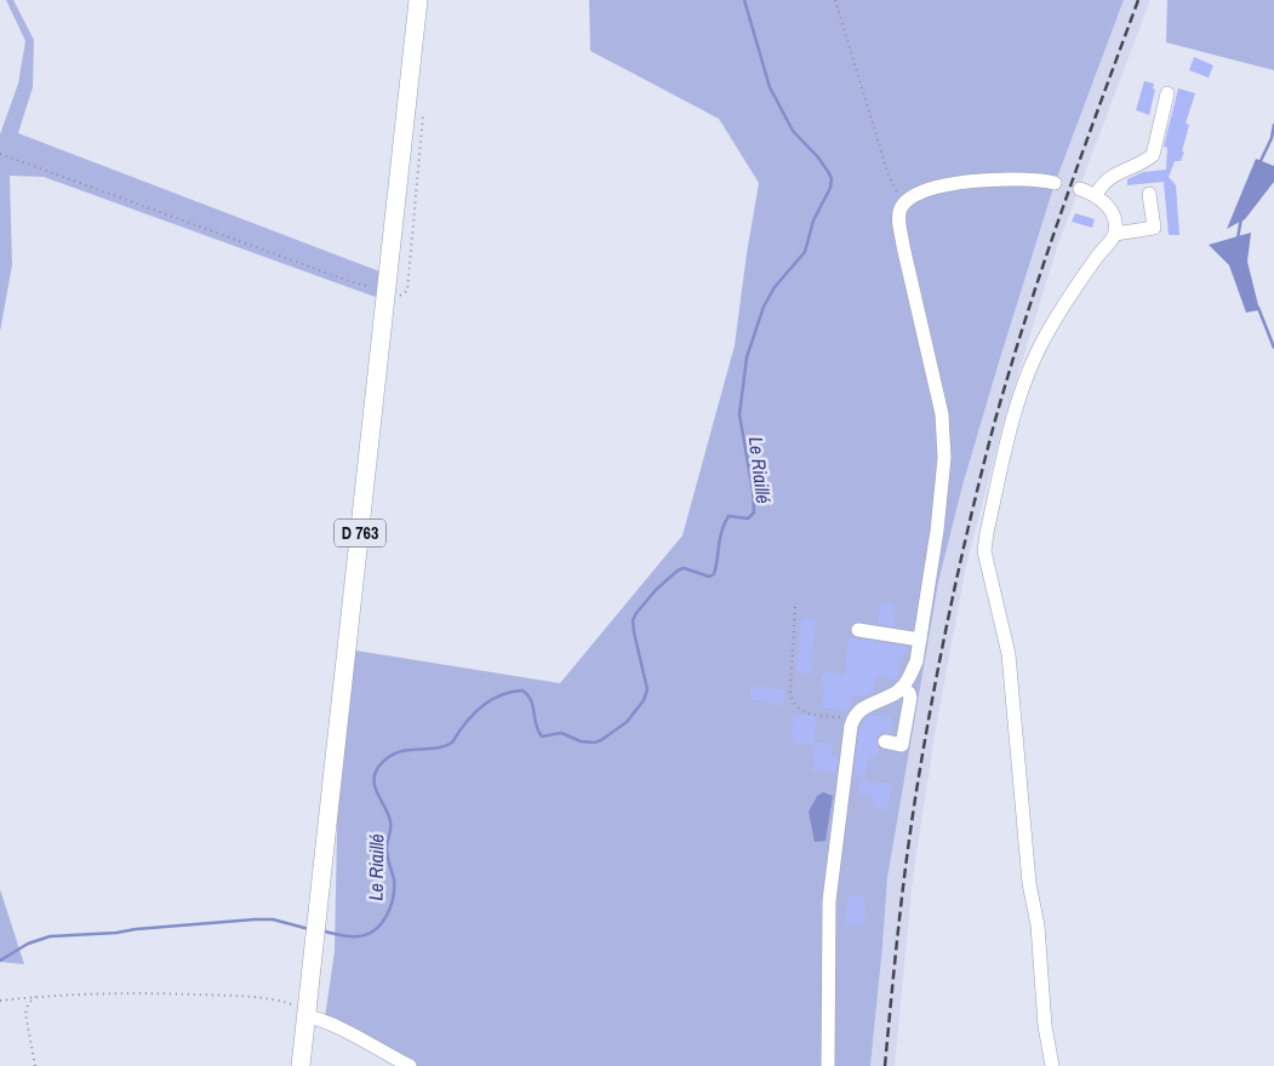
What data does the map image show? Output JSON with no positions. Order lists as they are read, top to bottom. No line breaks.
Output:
{"streets":{"main road":["D 763"]},"water":["Le Riaillé"]}
